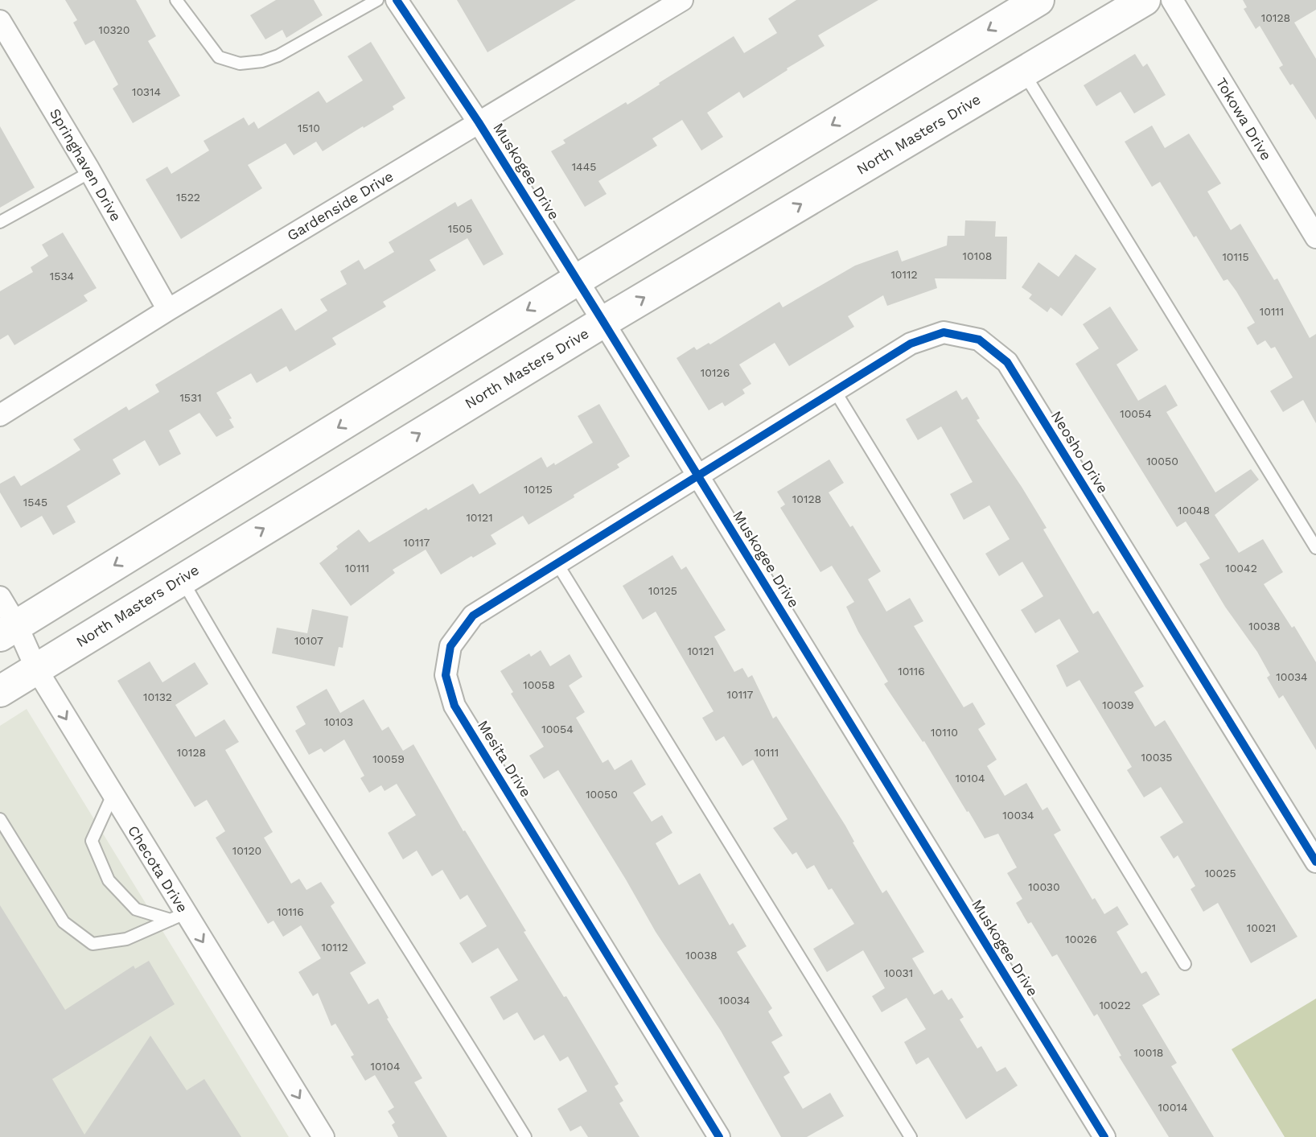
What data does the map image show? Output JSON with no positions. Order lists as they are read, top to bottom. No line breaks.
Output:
{"streets":{"main road":["North Masters Drive"],"street":["Tokowa Drive","Springhaven Drive","Muskogee Drive","Gardenside Drive","Neosho Drive","Mesita Drive","Checota Drive"]},"crossings":[["North Masters Drive","Muskogee Drive"],["North Masters Drive","Checota Drive"],["Springhaven Drive","Gardenside Drive"],["Muskogee Drive","Gardenside Drive"],["Muskogee Drive","Neosho Drive"],["Muskogee Drive","Mesita Drive"],["Neosho Drive","Mesita Drive"]],"one_way":["Checota Drive"],"house_numbers":["10128","10320","10314","1510","1445","1522","1505","10108","10115","10112","1534","10111","10126","1531","10054","10050","10125","10128","1545","10048","10121","10117","10111","10042","10125","10038","10107","10121","10116","10034","10058","10117","10132","10039","10103","10054","10110","10128","10111","10035","10059","10104","10050","10034","10120","10025","10030","10116","10021","10026","10112","10038","10031","10034","10022","10018","10104","10014"]}
